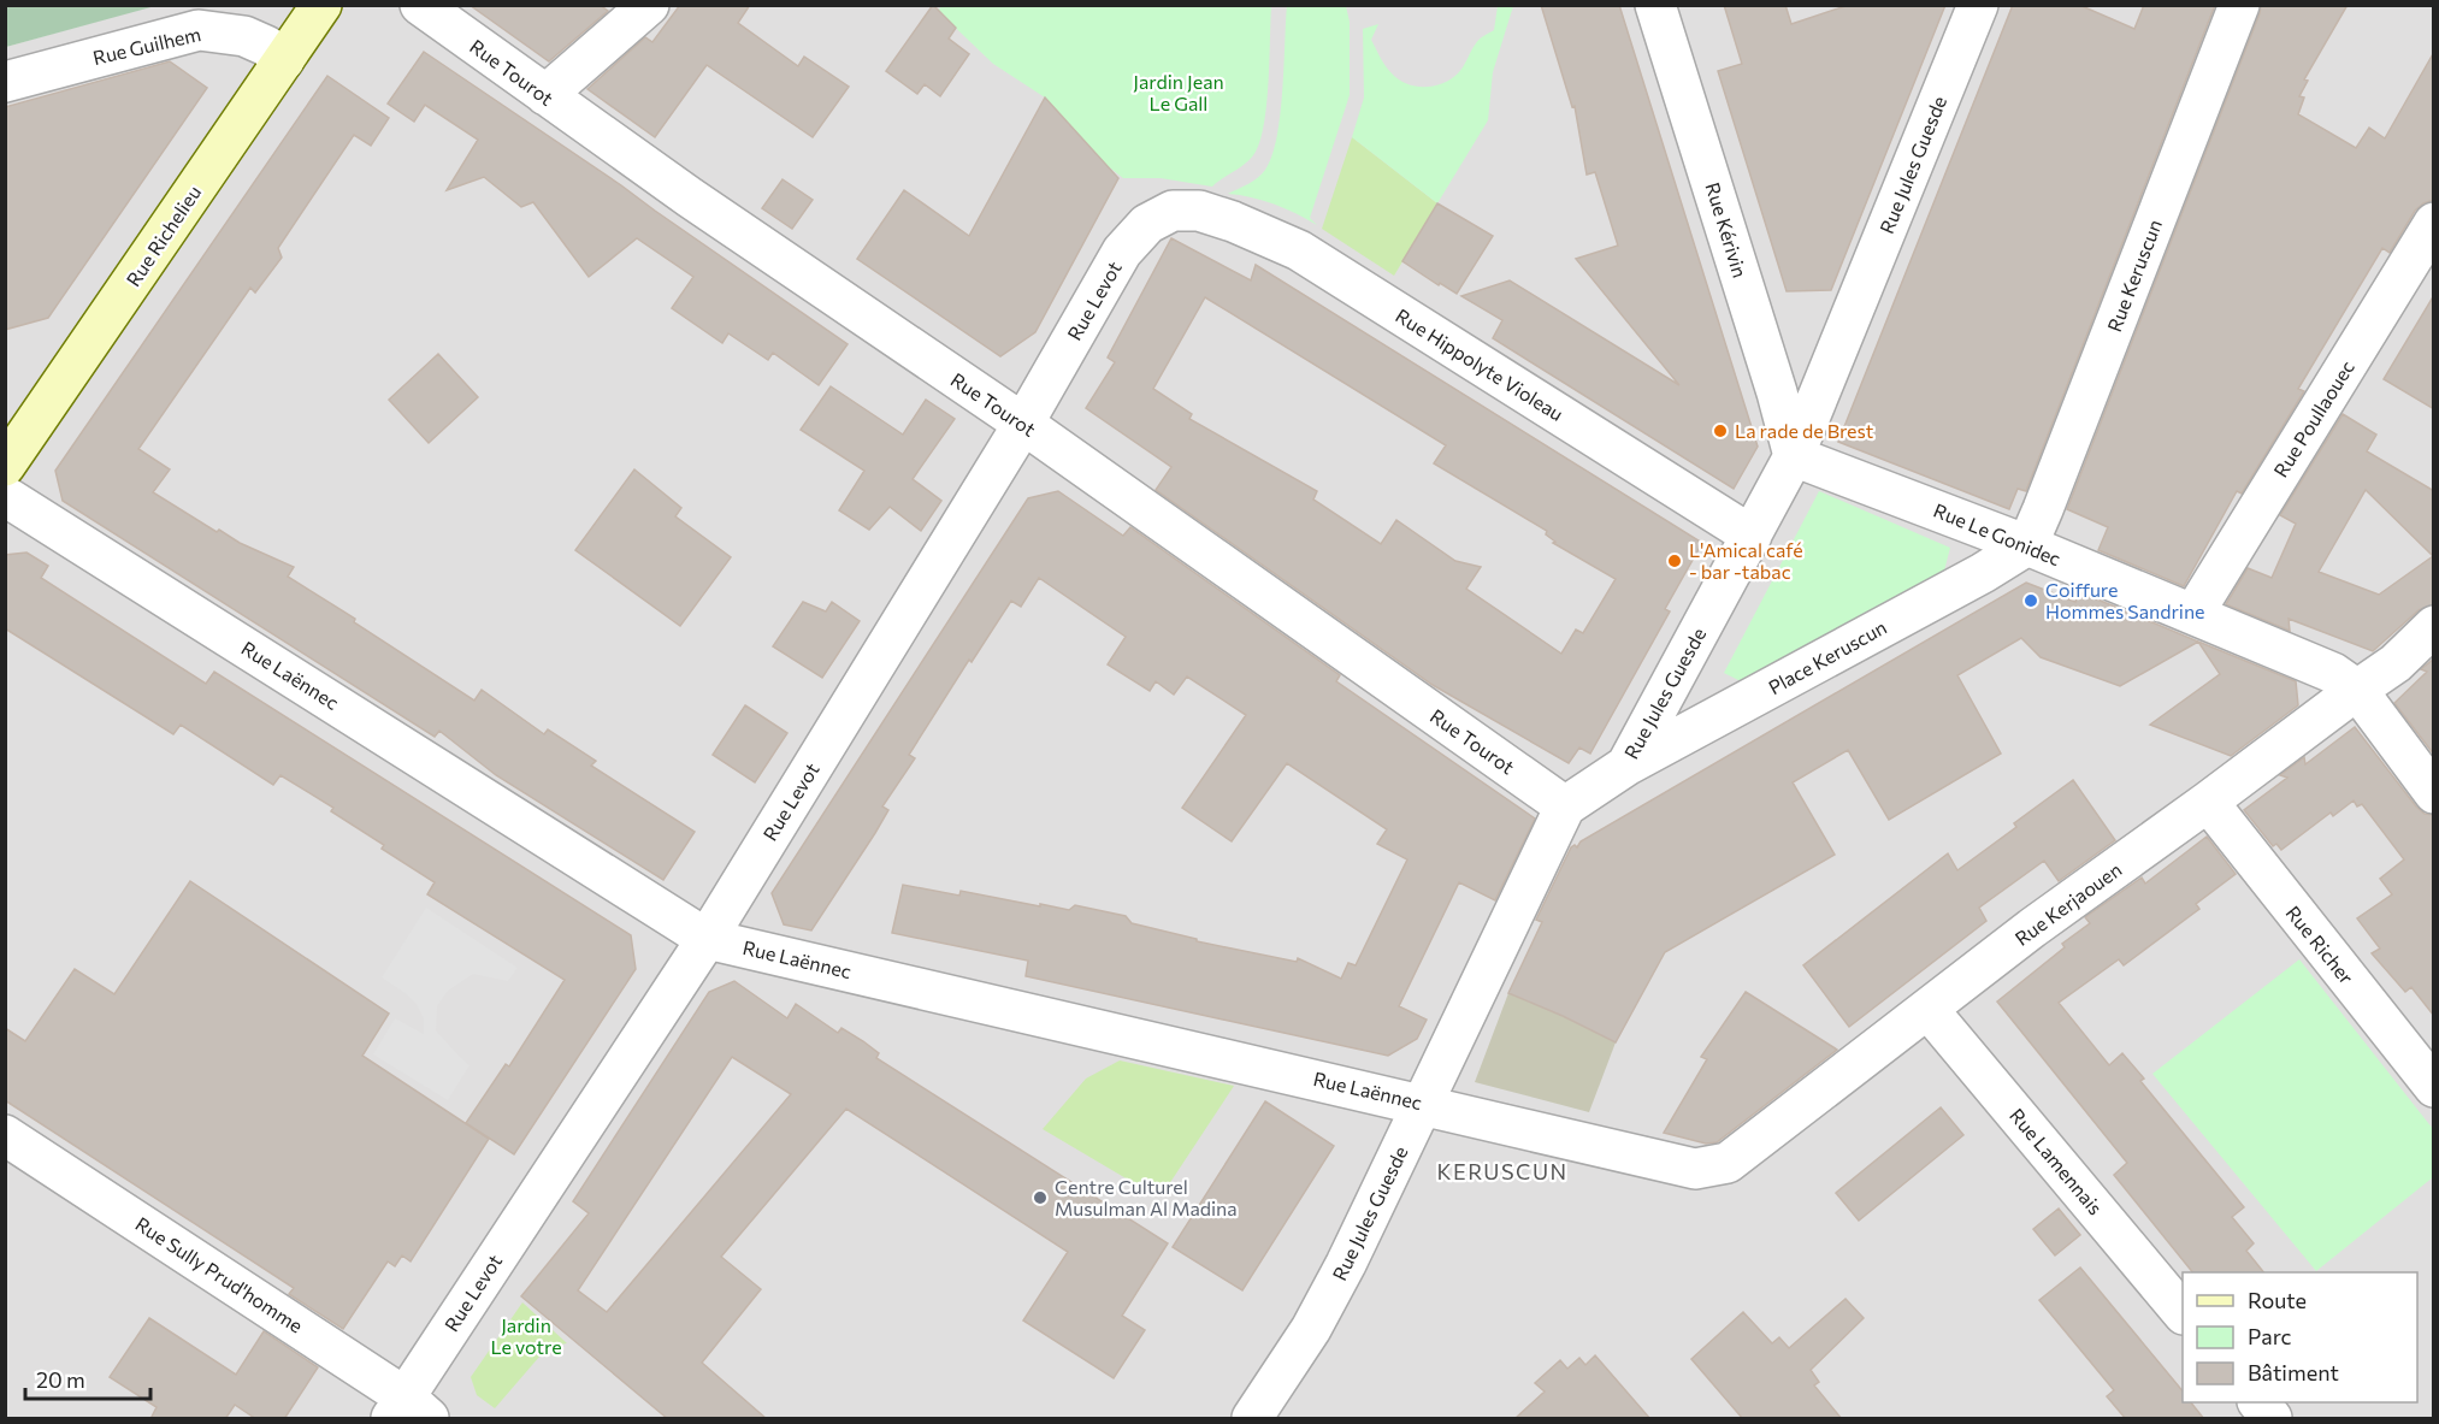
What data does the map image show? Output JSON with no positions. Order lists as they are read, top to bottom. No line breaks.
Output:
{"streets":{"street":["Rue Guilhem","Rue Tourot","Rue Jules Guesde","Rue Kérivin","Rue Richelieu","Rue Keruscun","Rue Levot","Rue Hippolyte Violeau","Rue Poullaouec","Rue Le Gonidec","Place Keruscun","Rue Laënnec","Rue Kerjaouen","Rue Richer","Rue Lamennais","Rue Sully Prud'homme"]},"crossings":[["Rue Guilhem","Rue Richelieu"],["Rue Tourot","Rue Jules Guesde"],["Rue Tourot","Rue Levot"],["Rue Jules Guesde","Rue Kérivin"],["Rue Jules Guesde","Rue Hippolyte Violeau"],["Rue Jules Guesde","Rue Le Gonidec"],["Rue Jules Guesde","Place Keruscun"],["Rue Jules Guesde","Rue Laënnec"],["Rue Kérivin","Rue Le Gonidec"],["Rue Keruscun","Rue Le Gonidec"],["Rue Keruscun","Place Keruscun"],["Rue Levot","Rue Hippolyte Violeau"],["Rue Levot","Rue Laënnec"],["Rue Levot","Rue Sully Prud'homme"],["Rue Poullaouec","Rue Le Gonidec"],["Rue Le Gonidec","Place Keruscun"],["Rue Le Gonidec","Rue Kerjaouen"],["Rue Laënnec","Rue Kerjaouen"],["Rue Kerjaouen","Rue Richer"],["Rue Kerjaouen","Rue Lamennais"]],"districts":["KERUSCUN"],"parks":["Jardin Jean Le Gall","Jardin Le votre"],"places":["La rade de Brest","L'Amical café - bar -tabac","Coiffure Hommes Sandrine","Centre Culturel Musulman Al Madina"],"legend":["Route","Parc","Bâtiment"],"scale_bar":"20 m"}
